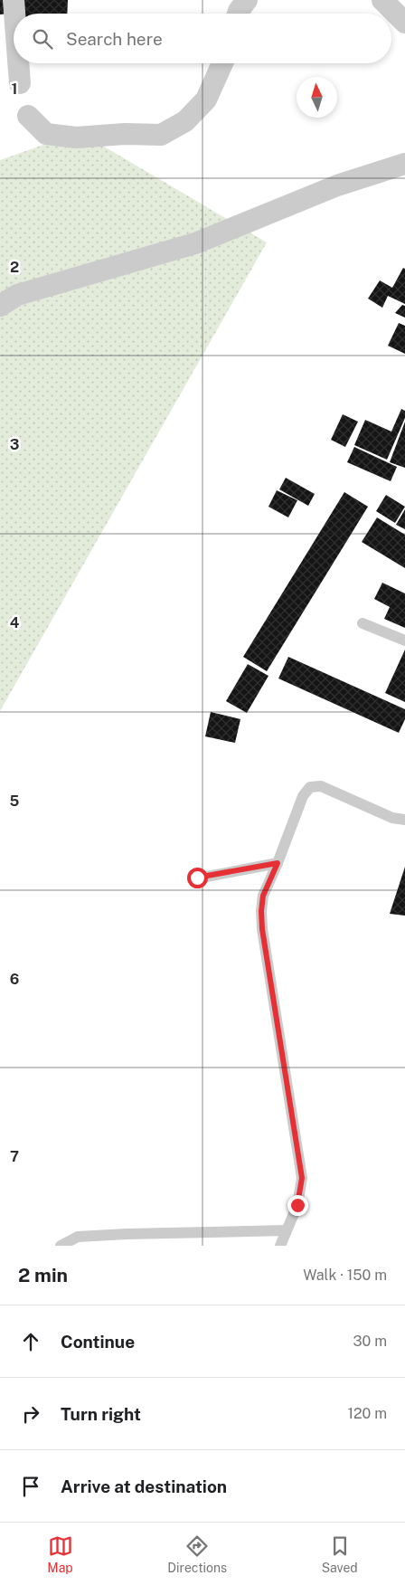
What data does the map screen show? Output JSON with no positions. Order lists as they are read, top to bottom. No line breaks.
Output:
{"north":"top","page":{"search":"Search here","heading":["2 min","Walk · 150 m"],"list":[["Continue","30 m"],["Turn right","120 m"],"Arrive at destination"],"nav":["Map","Directions","Saved"]},"grid":{"rows":["1","2","3","4","5","6","7"]}}
